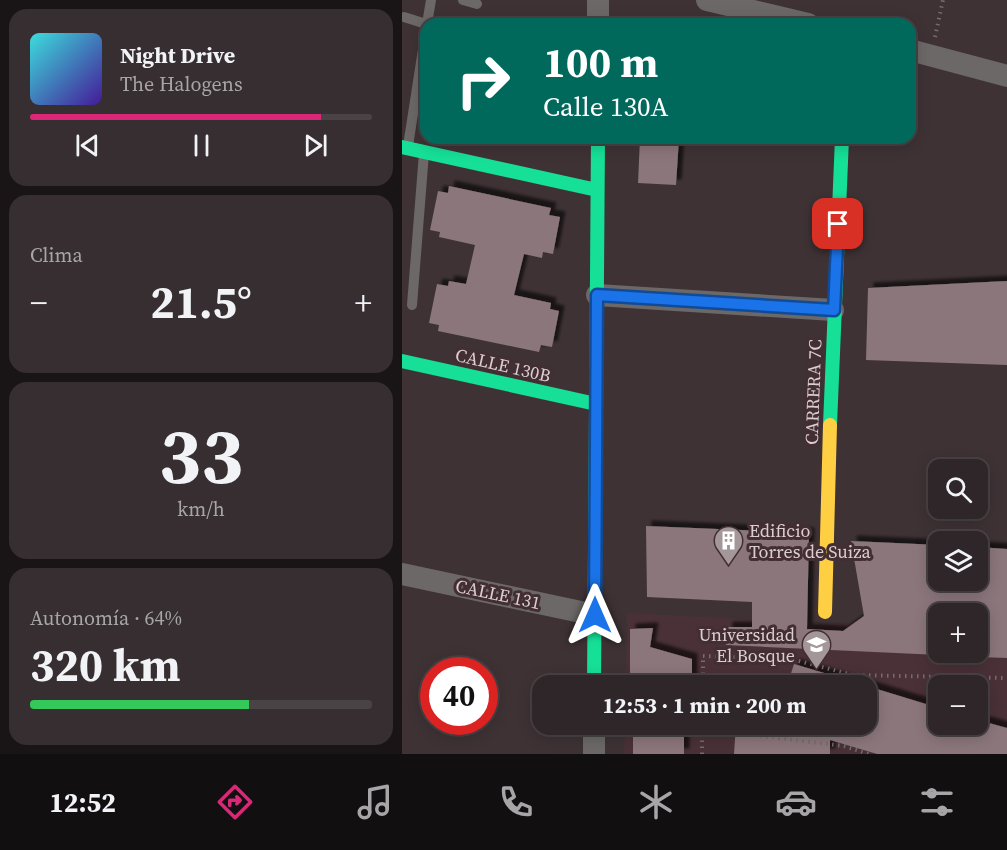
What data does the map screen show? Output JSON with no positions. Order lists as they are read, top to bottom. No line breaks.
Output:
{"streets":{"street":["CALLE 130B","CARRERA 7C","CALLE 131"]},"places":{"building":["Edificio Torres de Suiza"],"school or university":["Universidad El Bosque"]},"page":{"turn":["100 m","Calle 130A"],"song":["Night Drive","The Halogens"],"tile":["Clima",["33","km/h"],["Autonomía · 64%","320 km"]],"heat":["−","21.5°","+"],"map_buttons":["+","−"],"limit":"40","trip":"12:53 · 1 min · 200 m","tabs":"12:52"}}
